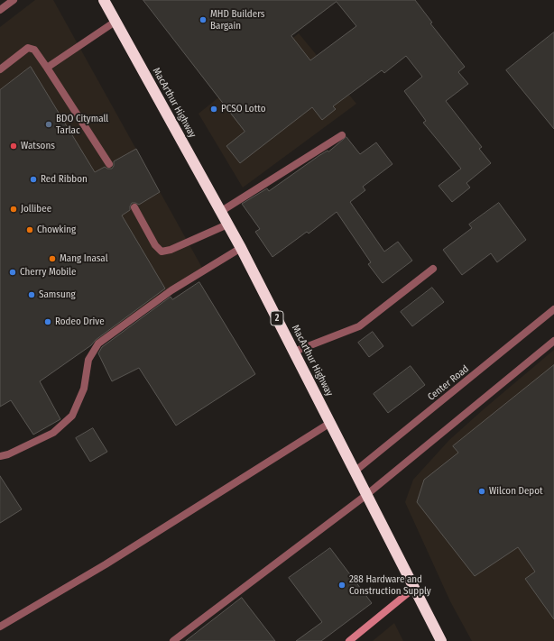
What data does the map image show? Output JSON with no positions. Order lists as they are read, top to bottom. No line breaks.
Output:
{"streets":{"highway":["MacArthur Highway","2"],"street":["Center Road"]},"crossings":[["MacArthur Highway","Center Road"]],"places":["MHD Builders Bargain","PCSO Lotto","BDO Citymall Tarlac","Watsons","Red Ribbon","Jollibee","Chowking","Mang Inasal","Cherry Mobile","Samsung","Rodeo Drive","Wilcon Depot","288 Hardware and Construction Supply"]}
